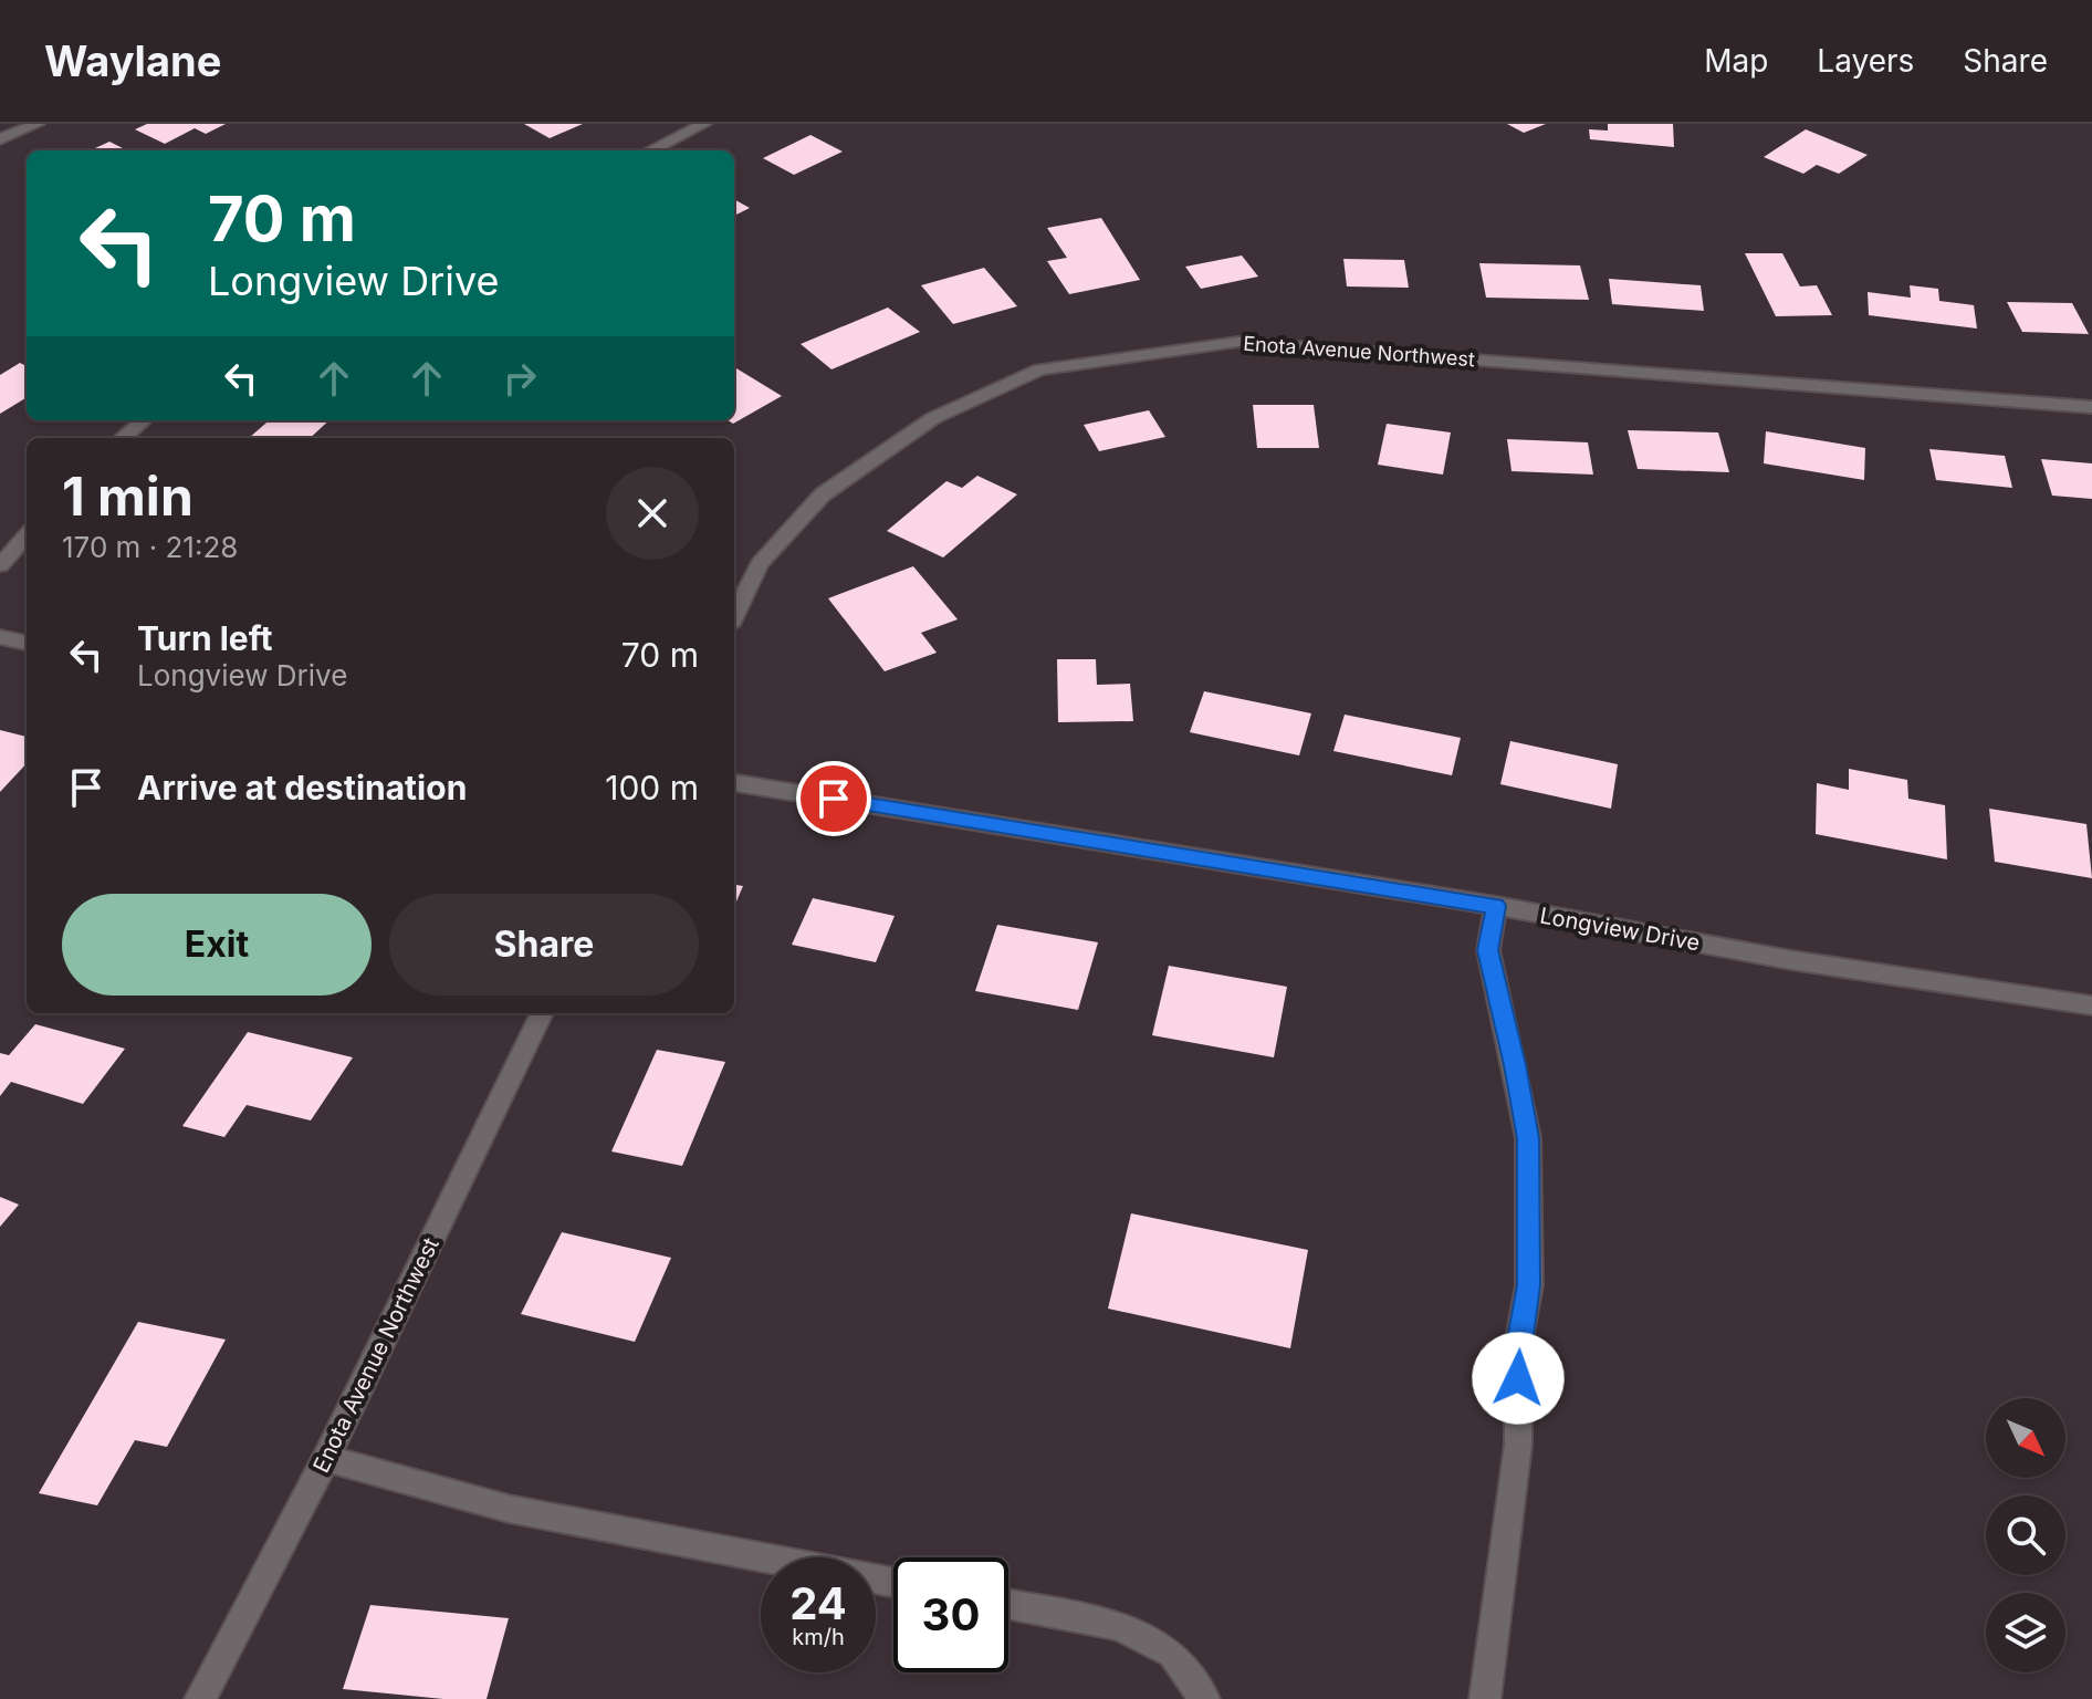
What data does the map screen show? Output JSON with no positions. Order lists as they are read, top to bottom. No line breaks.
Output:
{"streets":{"street":["Enota Avenue Northwest","Longview Drive"]},"north":"bottom right","page":{"header":"Waylane","nav":["Map","Layers","Share"],"turn":["70 m","Longview Drive"],"heading":["1 min","170 m · 21:28"],"list":[{"name":"Turn left","note":"Longview Drive","value":"70 m"},{"name":"Arrive at destination","value":"100 m"}],"buttons":["Exit","Share"],"speed":"24 km/h","limit":"30"}}
